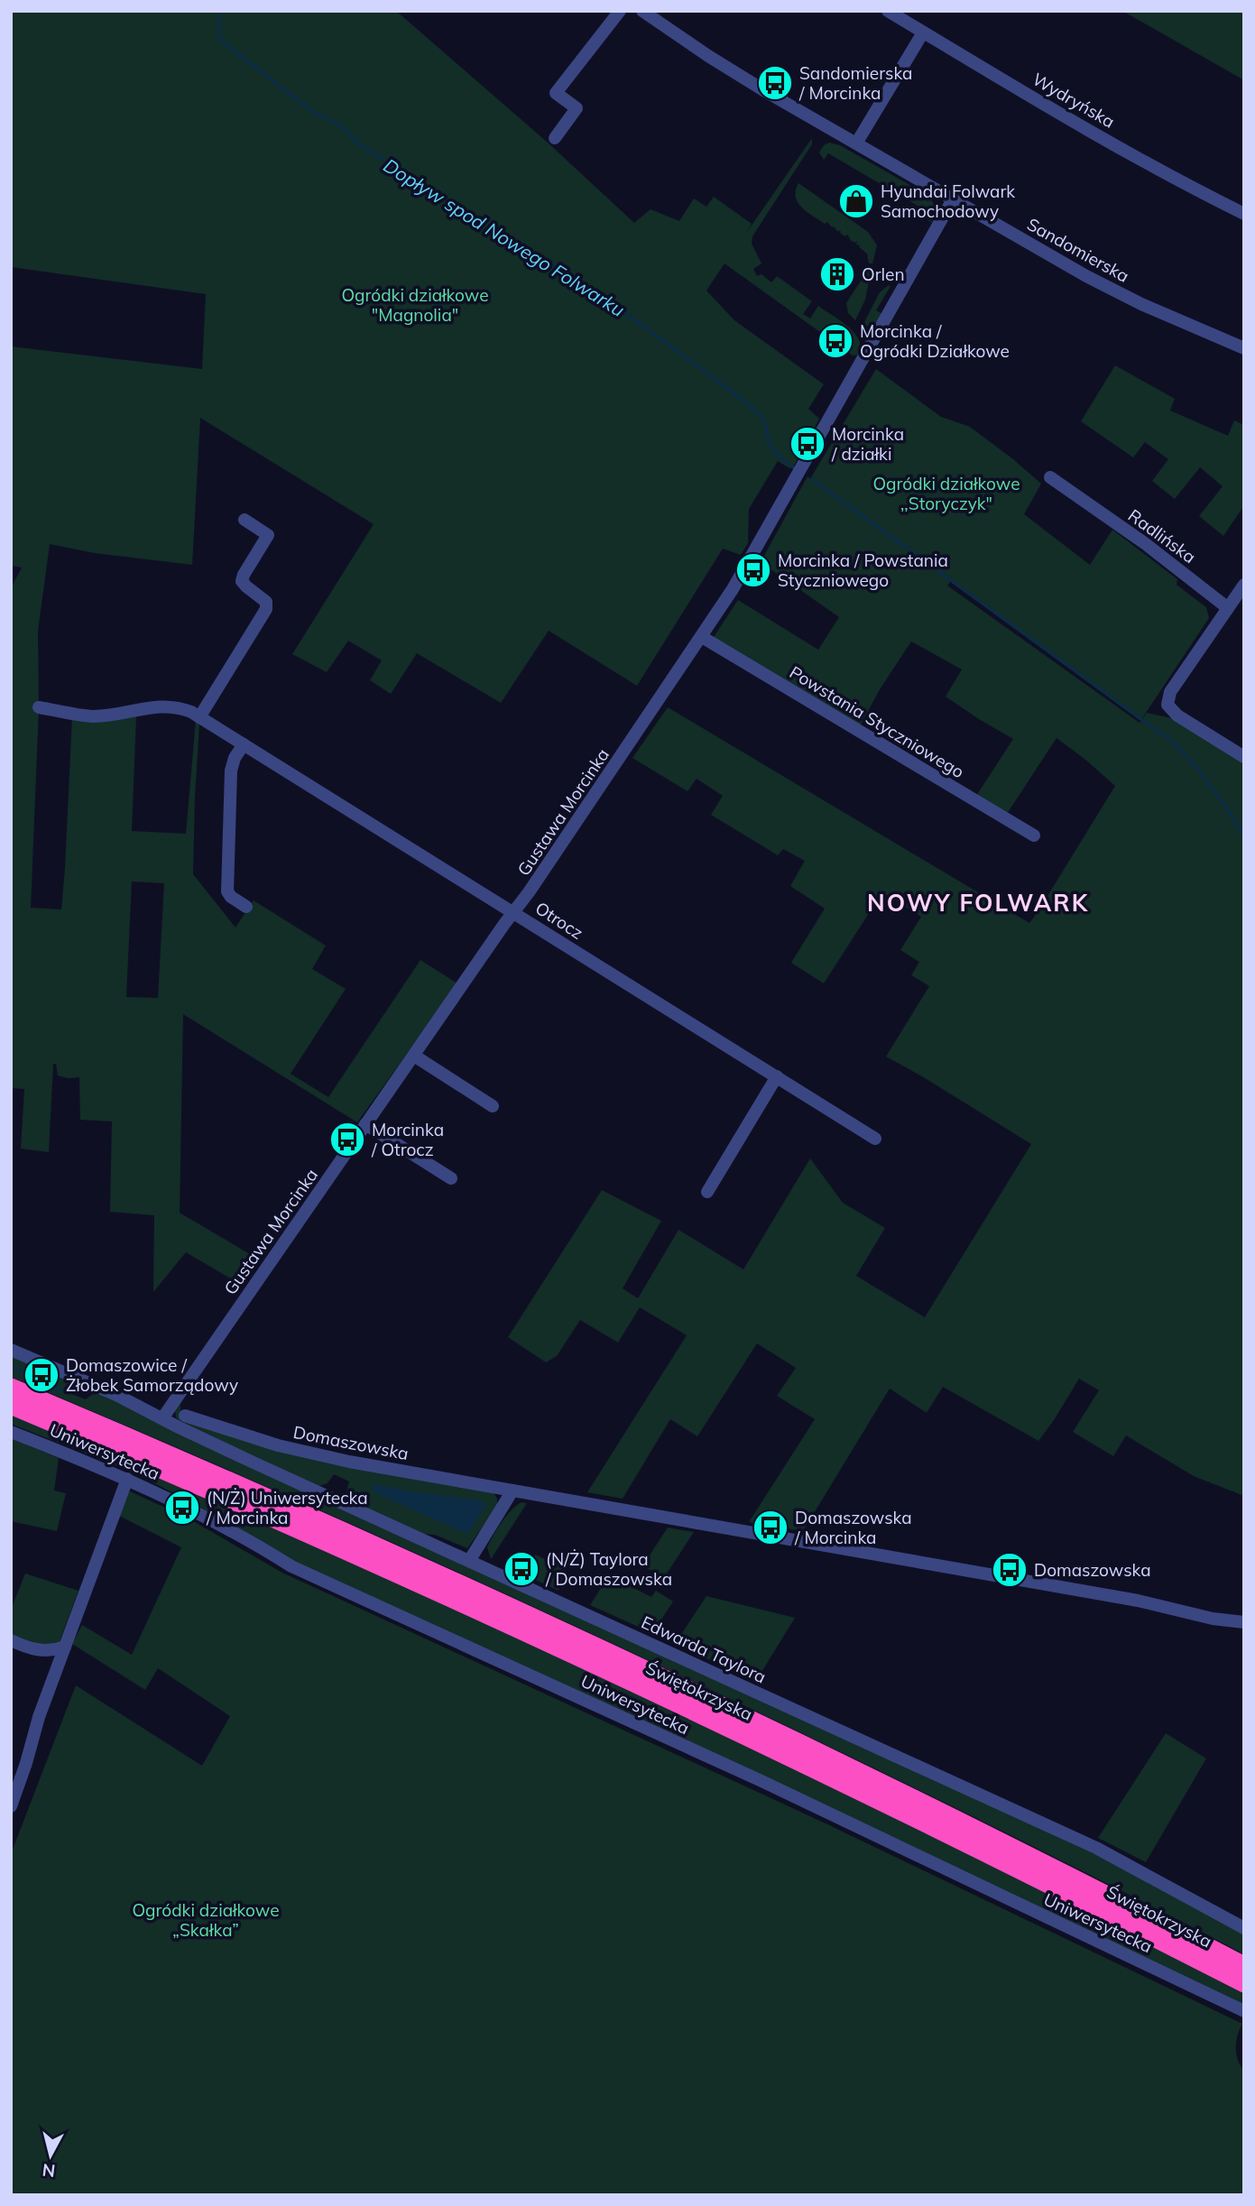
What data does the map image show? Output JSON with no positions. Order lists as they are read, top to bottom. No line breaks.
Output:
{"streets":{"highway":["Świętokrzyska"],"street":["Wydryńska","Sandomierska","Radlińska","Powstania Styczniowego","Gustawa Morcinka","Otrocz","Domaszowska","Uniwersytecka","Edwarda Taylora"]},"crossings":[["Sandomierska","Gustawa Morcinka"],["Powstania Styczniowego","Gustawa Morcinka"],["Gustawa Morcinka","Otrocz"],["Gustawa Morcinka","Edwarda Taylora"]],"districts":["NOWY FOLWARK"],"water":["Dopływ spod Nowego Folwarku"],"parks":["Ogródki działkowe \"Magnolia\"","Ogródki działkowe ,,Storyczyk\"","Ogródki działkowe „Skałka”"],"places":{"bus stop":["Sandomierska / Morcinka","Morcinka / Ogródki Działkowe","Morcinka / działki","Morcinka / Powstania Styczniowego","Morcinka / Otrocz","Domaszowice / Żłobek Samorządowy","(N/Ż) Uniwersytecka / Morcinka","Domaszowska / Morcinka","(N/Ż) Taylora / Domaszowska","Domaszowska"],"shop":["Hyundai Folwark Samochodowy"],"building":["Orlen"]},"north":"bottom"}
